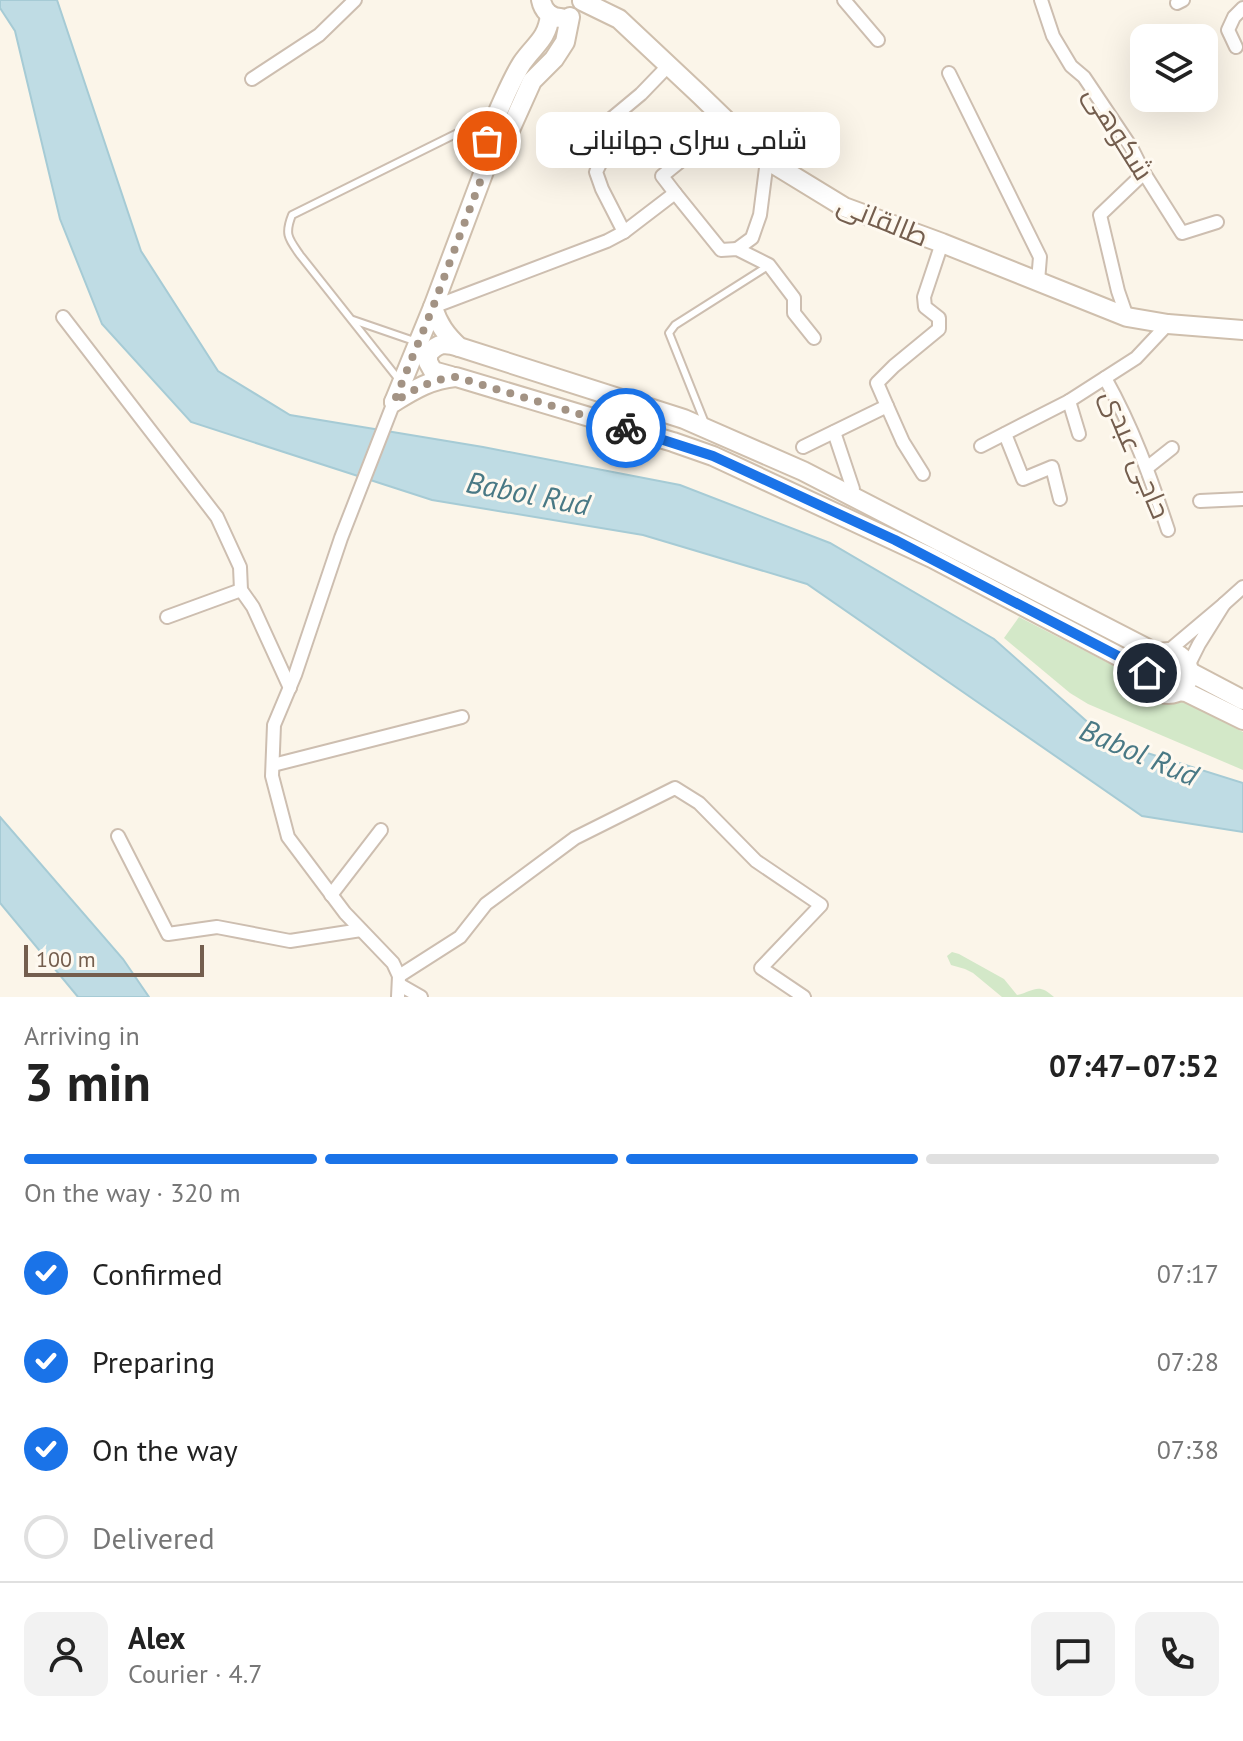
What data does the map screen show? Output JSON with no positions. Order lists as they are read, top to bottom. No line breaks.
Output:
{"streets":{"main road":["طالقانی"],"street":["شکوهی","حاجی عبدی"]},"water":["Babol Rud"],"places":["شامی سرای جهانبانی"],"scale_bar":"100 m","page":{"bubble":"شامی سرای جهانبانی","scale":"100 m","heading":["3 min","Arriving in","07:47–07:52"],"panel":["Alex","Courier · 4.7"],"bar":"On the way · 320 m","list":[["Confirmed","07:17"],["Preparing","07:28"],["On the way","07:38"],"Delivered"]}}
